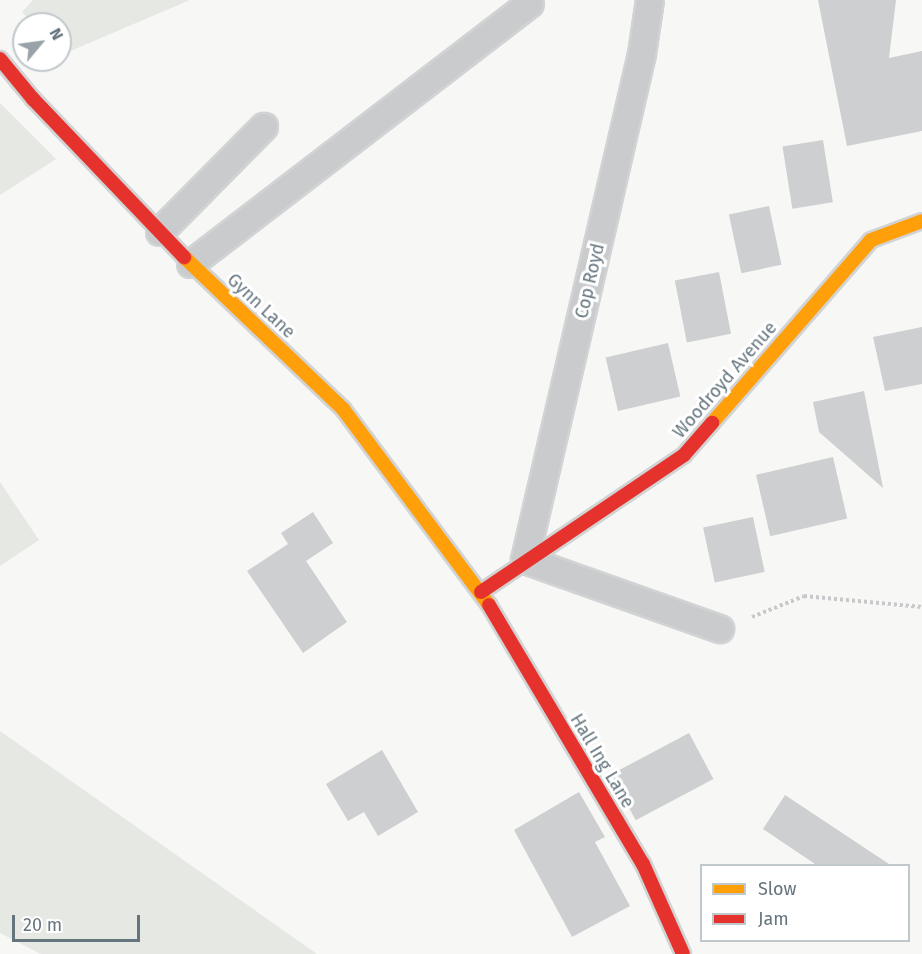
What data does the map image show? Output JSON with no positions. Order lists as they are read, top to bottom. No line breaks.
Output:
{"streets":{"street":["Gynn Lane","Woodroyd Avenue","Hall Ing Lane"],"lane":["Cop Royd"]},"crossings":[["Cop Royd","Woodroyd Avenue"],["Gynn Lane","Woodroyd Avenue"],["Gynn Lane","Hall Ing Lane"],["Woodroyd Avenue","Hall Ing Lane"]],"legend":["Slow","Jam"],"scale_bar":"20 m","north":"top right"}
